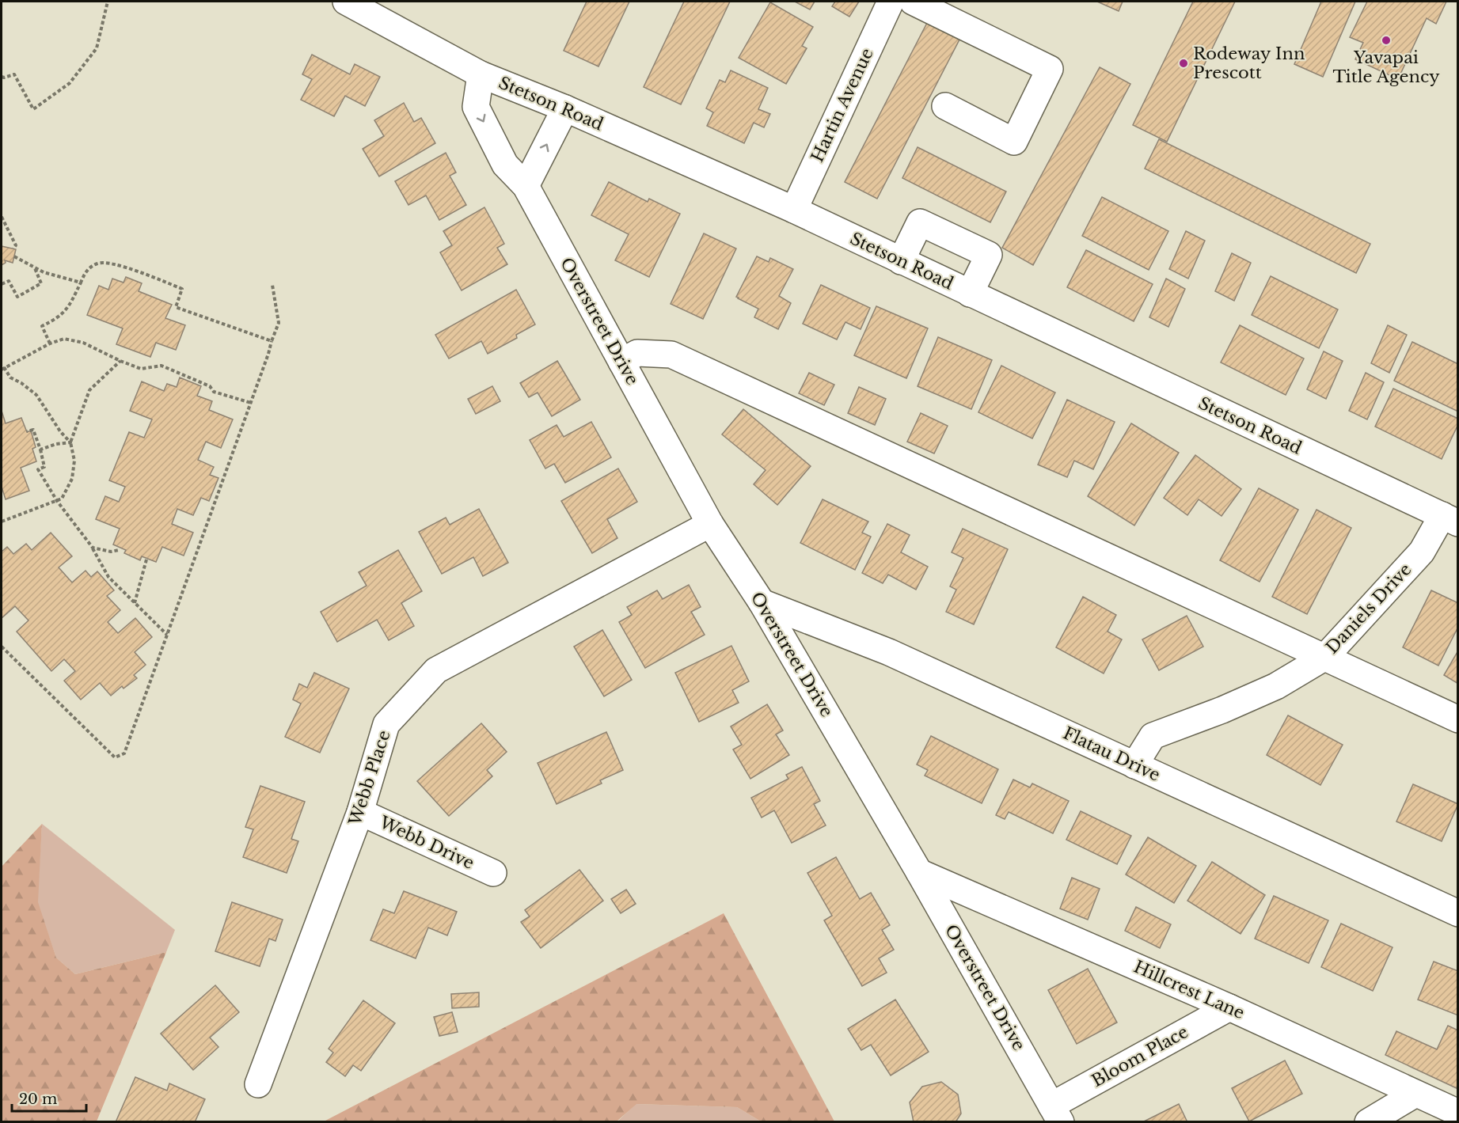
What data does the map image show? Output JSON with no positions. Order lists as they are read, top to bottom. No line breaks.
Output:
{"streets":{"street":["Stetson Road","Hartin Avenue","Overstreet Drive","Daniels Drive","Flatau Drive","Webb Place","Webb Drive","Hillcrest Lane","Bloom Place"]},"crossings":[["Stetson Road","Hartin Avenue"],["Stetson Road","Overstreet Drive"],["Stetson Road","Daniels Drive"],["Overstreet Drive","Flatau Drive"],["Overstreet Drive","Webb Place"],["Overstreet Drive","Hillcrest Lane"],["Overstreet Drive","Bloom Place"],["Daniels Drive","Flatau Drive"],["Webb Place","Webb Drive"],["Hillcrest Lane","Bloom Place"]],"places":["Yavapai Title Agency","Rodeway Inn Prescott"],"scale_bar":"20 m"}
